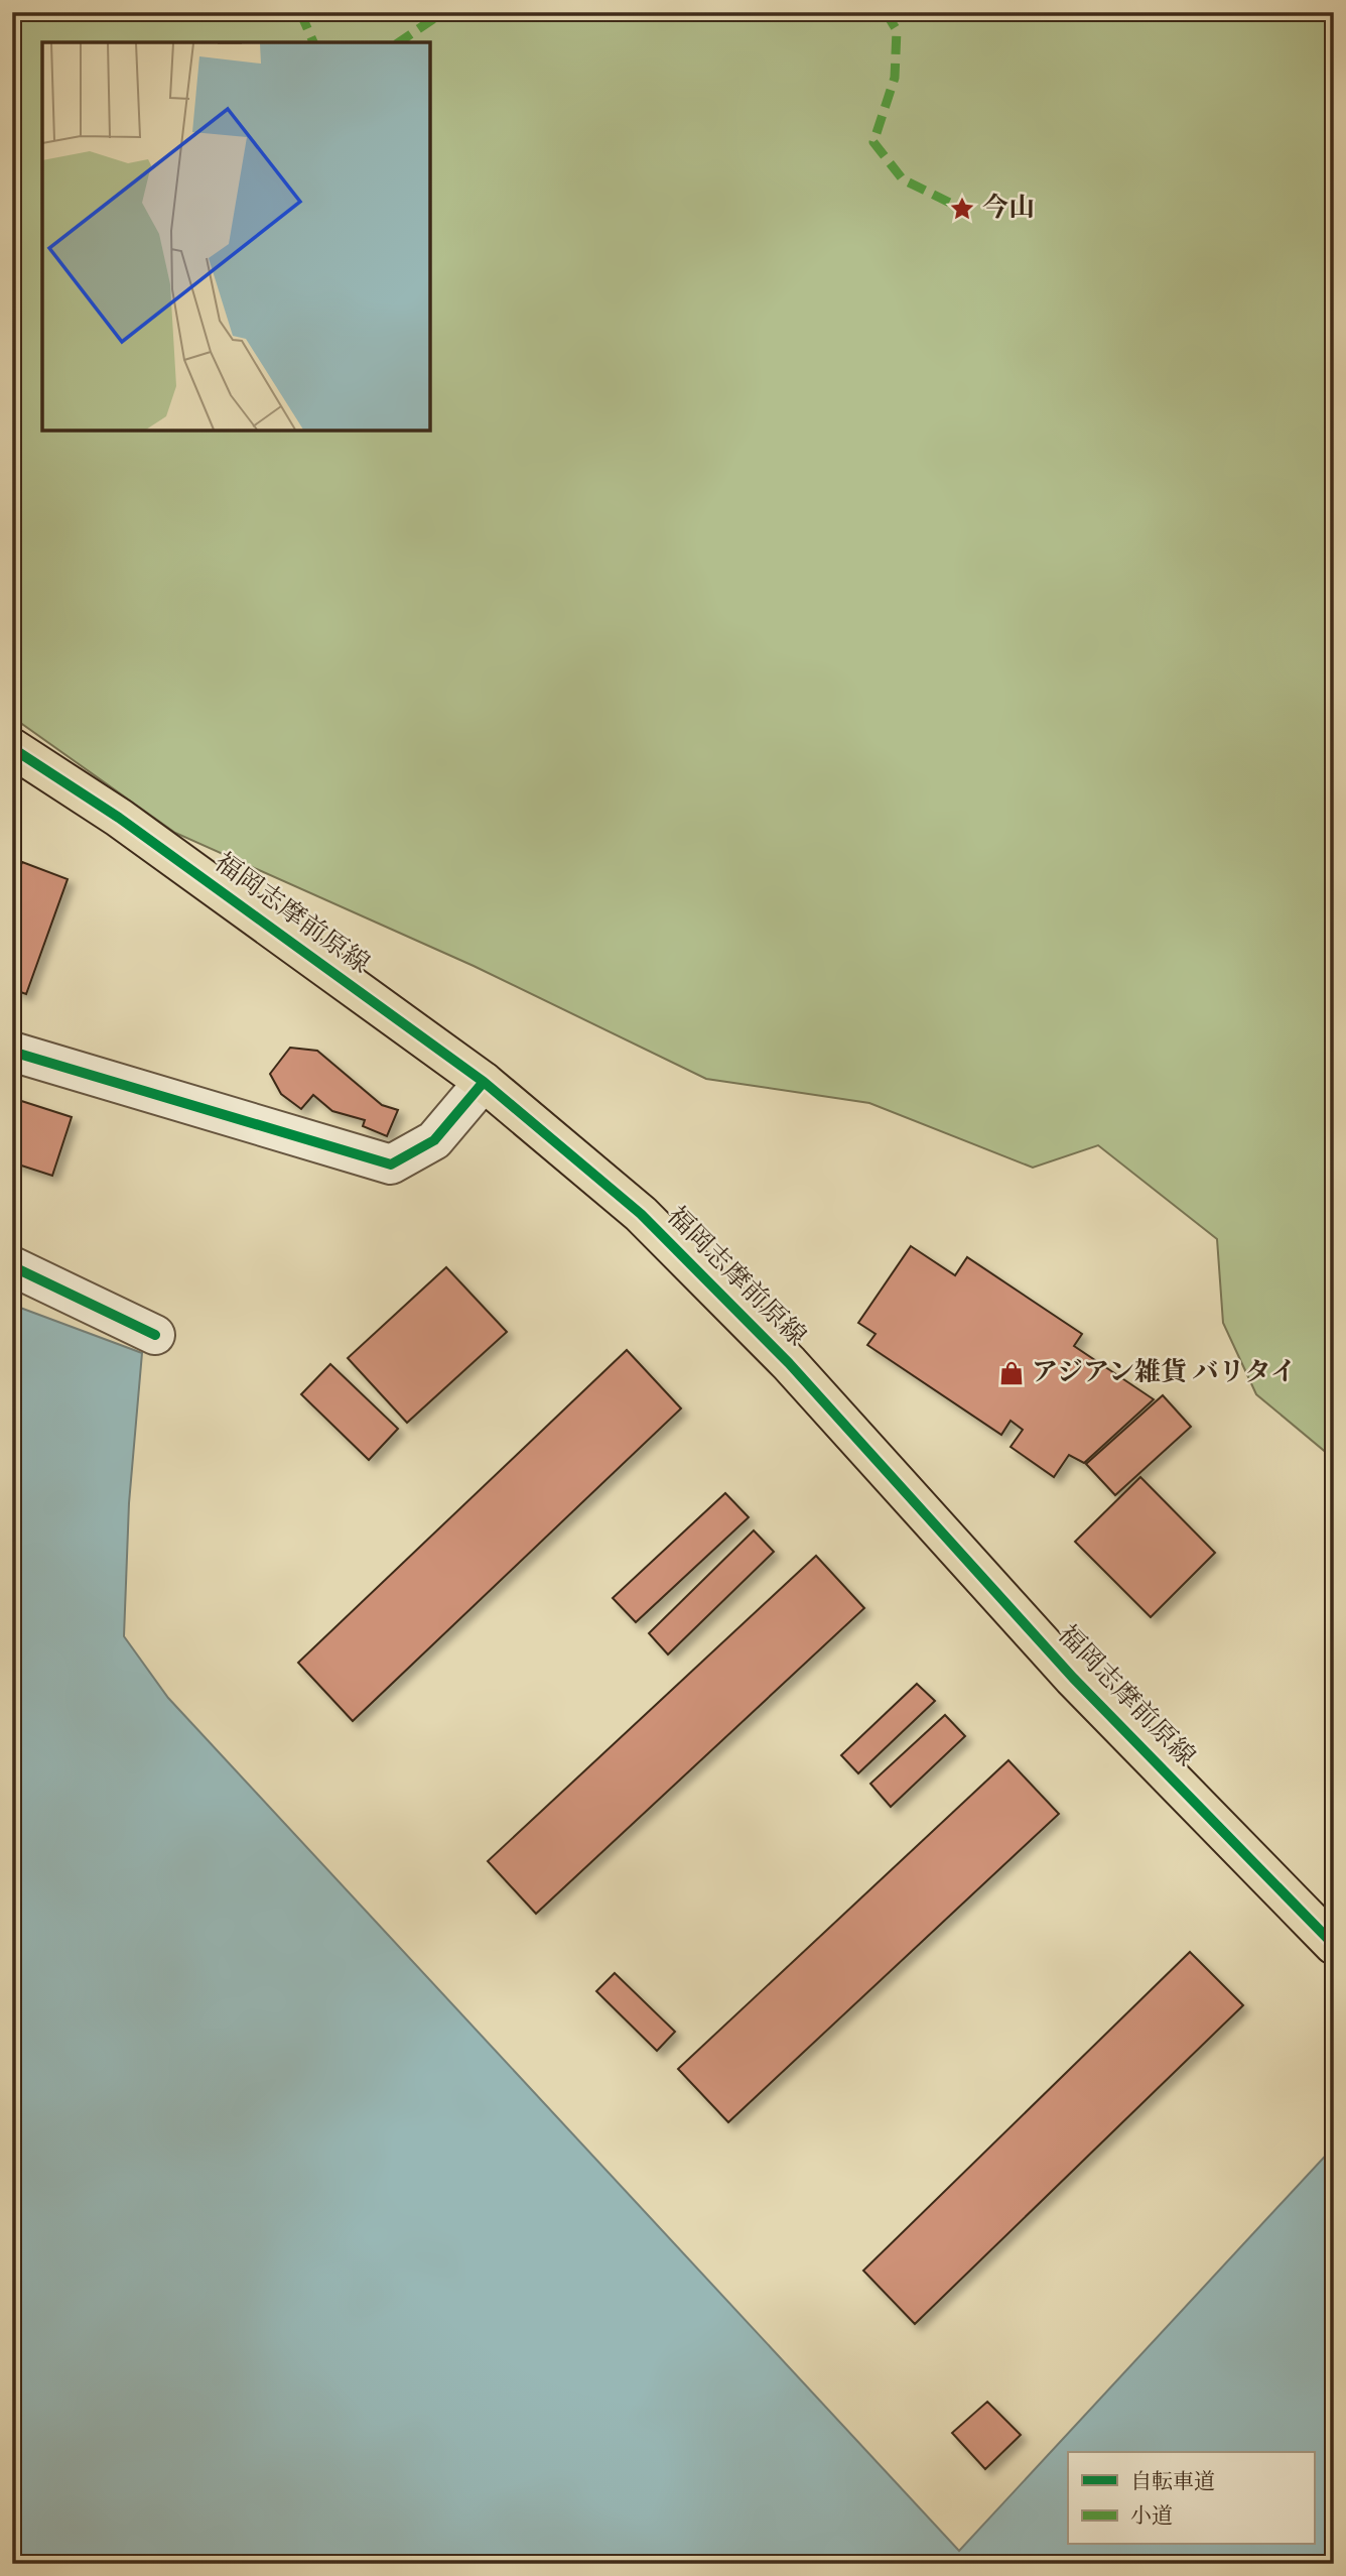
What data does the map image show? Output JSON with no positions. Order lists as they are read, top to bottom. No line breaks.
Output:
{"streets":{"main road":["福岡志摩前原線"]},"places":{"place":["今山"],"shop":["アジアン雑貨 バリタイ"]},"legend":["自転車道","小道"]}
